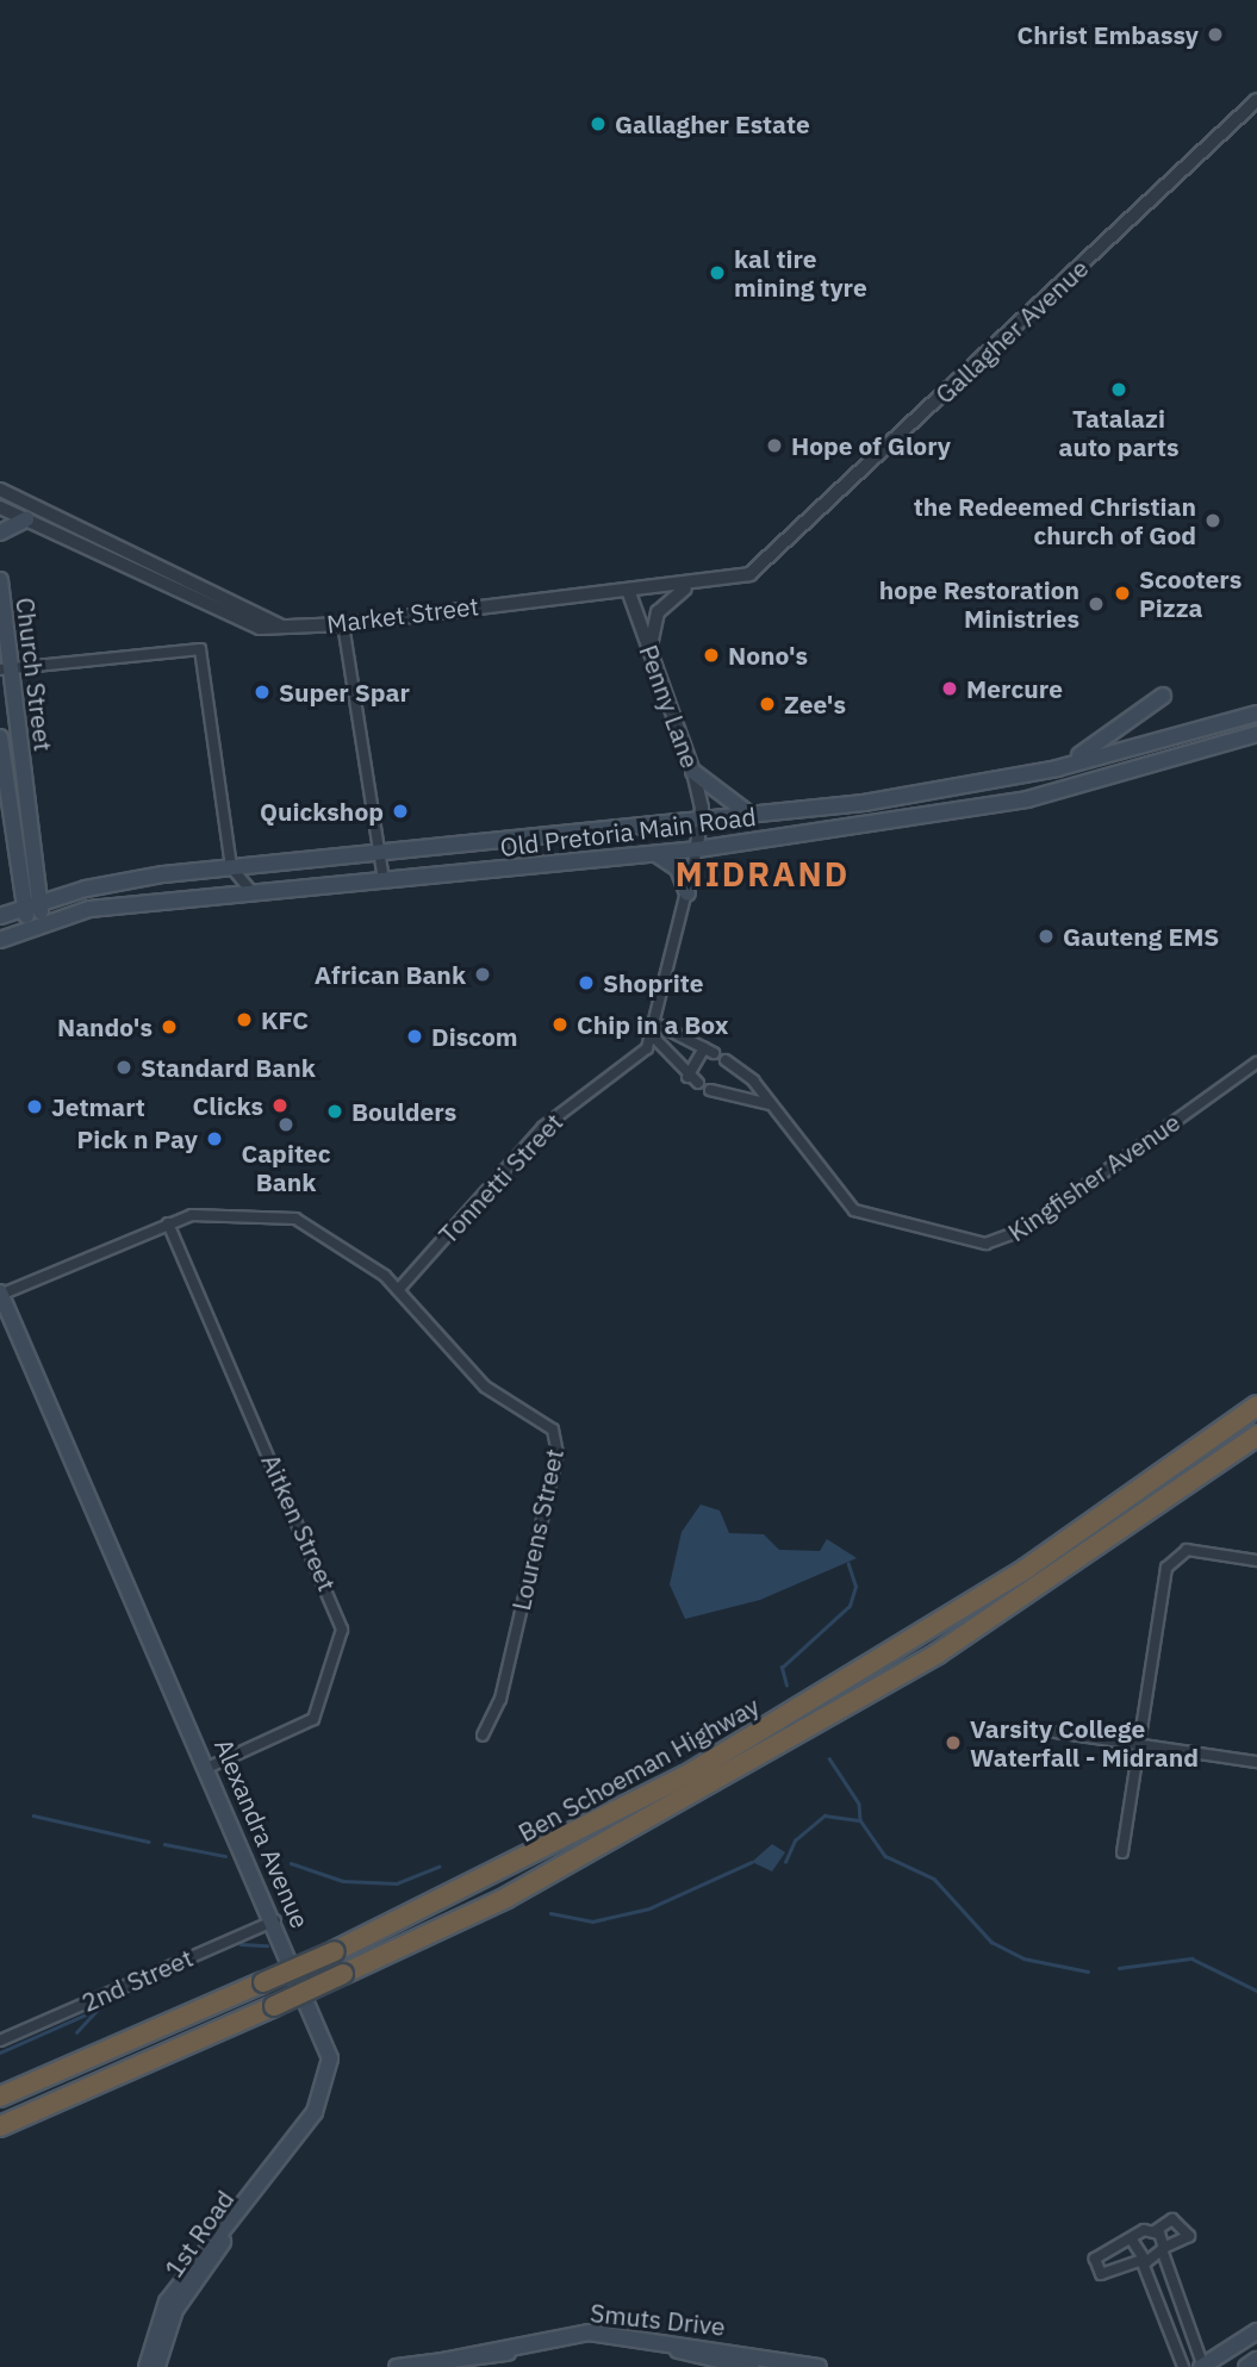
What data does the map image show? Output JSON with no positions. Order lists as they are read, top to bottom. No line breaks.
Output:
{"streets":{"highway":["Ben Schoeman Highway"],"main road":["Church Street","Old Pretoria Main Road","Alexandra Avenue","1st Road","Smuts Drive"],"street":["Gallagher Avenue","Market Street","Penny Lane","Kingfisher Avenue","Tonnetti Street","Aitken Street","Lourens Street","2nd Street"]},"crossings":[["Gallagher Avenue","Market Street"],["Gallagher Avenue","Penny Lane"],["Church Street","Old Pretoria Main Road"],["Penny Lane","Old Pretoria Main Road"],["Penny Lane","Tonnetti Street"],["Old Pretoria Main Road","Tonnetti Street"],["Tonnetti Street","Lourens Street"],["Aitken Street","Alexandra Avenue"],["Alexandra Avenue","2nd Street"],["Alexandra Avenue","1st Road"]],"districts":["MIDRAND"],"places":["Christ Embassy","Gallagher Estate","kal tire mining tyre","Tatalazi auto parts","Hope of Glory","the Redeemed Christian church of God","Scooters Pizza","hope Restoration Ministries","Nono's","Mercure","Super Spar","Zee's","Quickshop","Gauteng EMS","African Bank","Shoprite","KFC","Chip in a Box","Nando's","Discom","Standard Bank","Clicks","Jetmart","Boulders","Capitec Bank","Pick n Pay","Varsity College Waterfall - Midrand"]}
